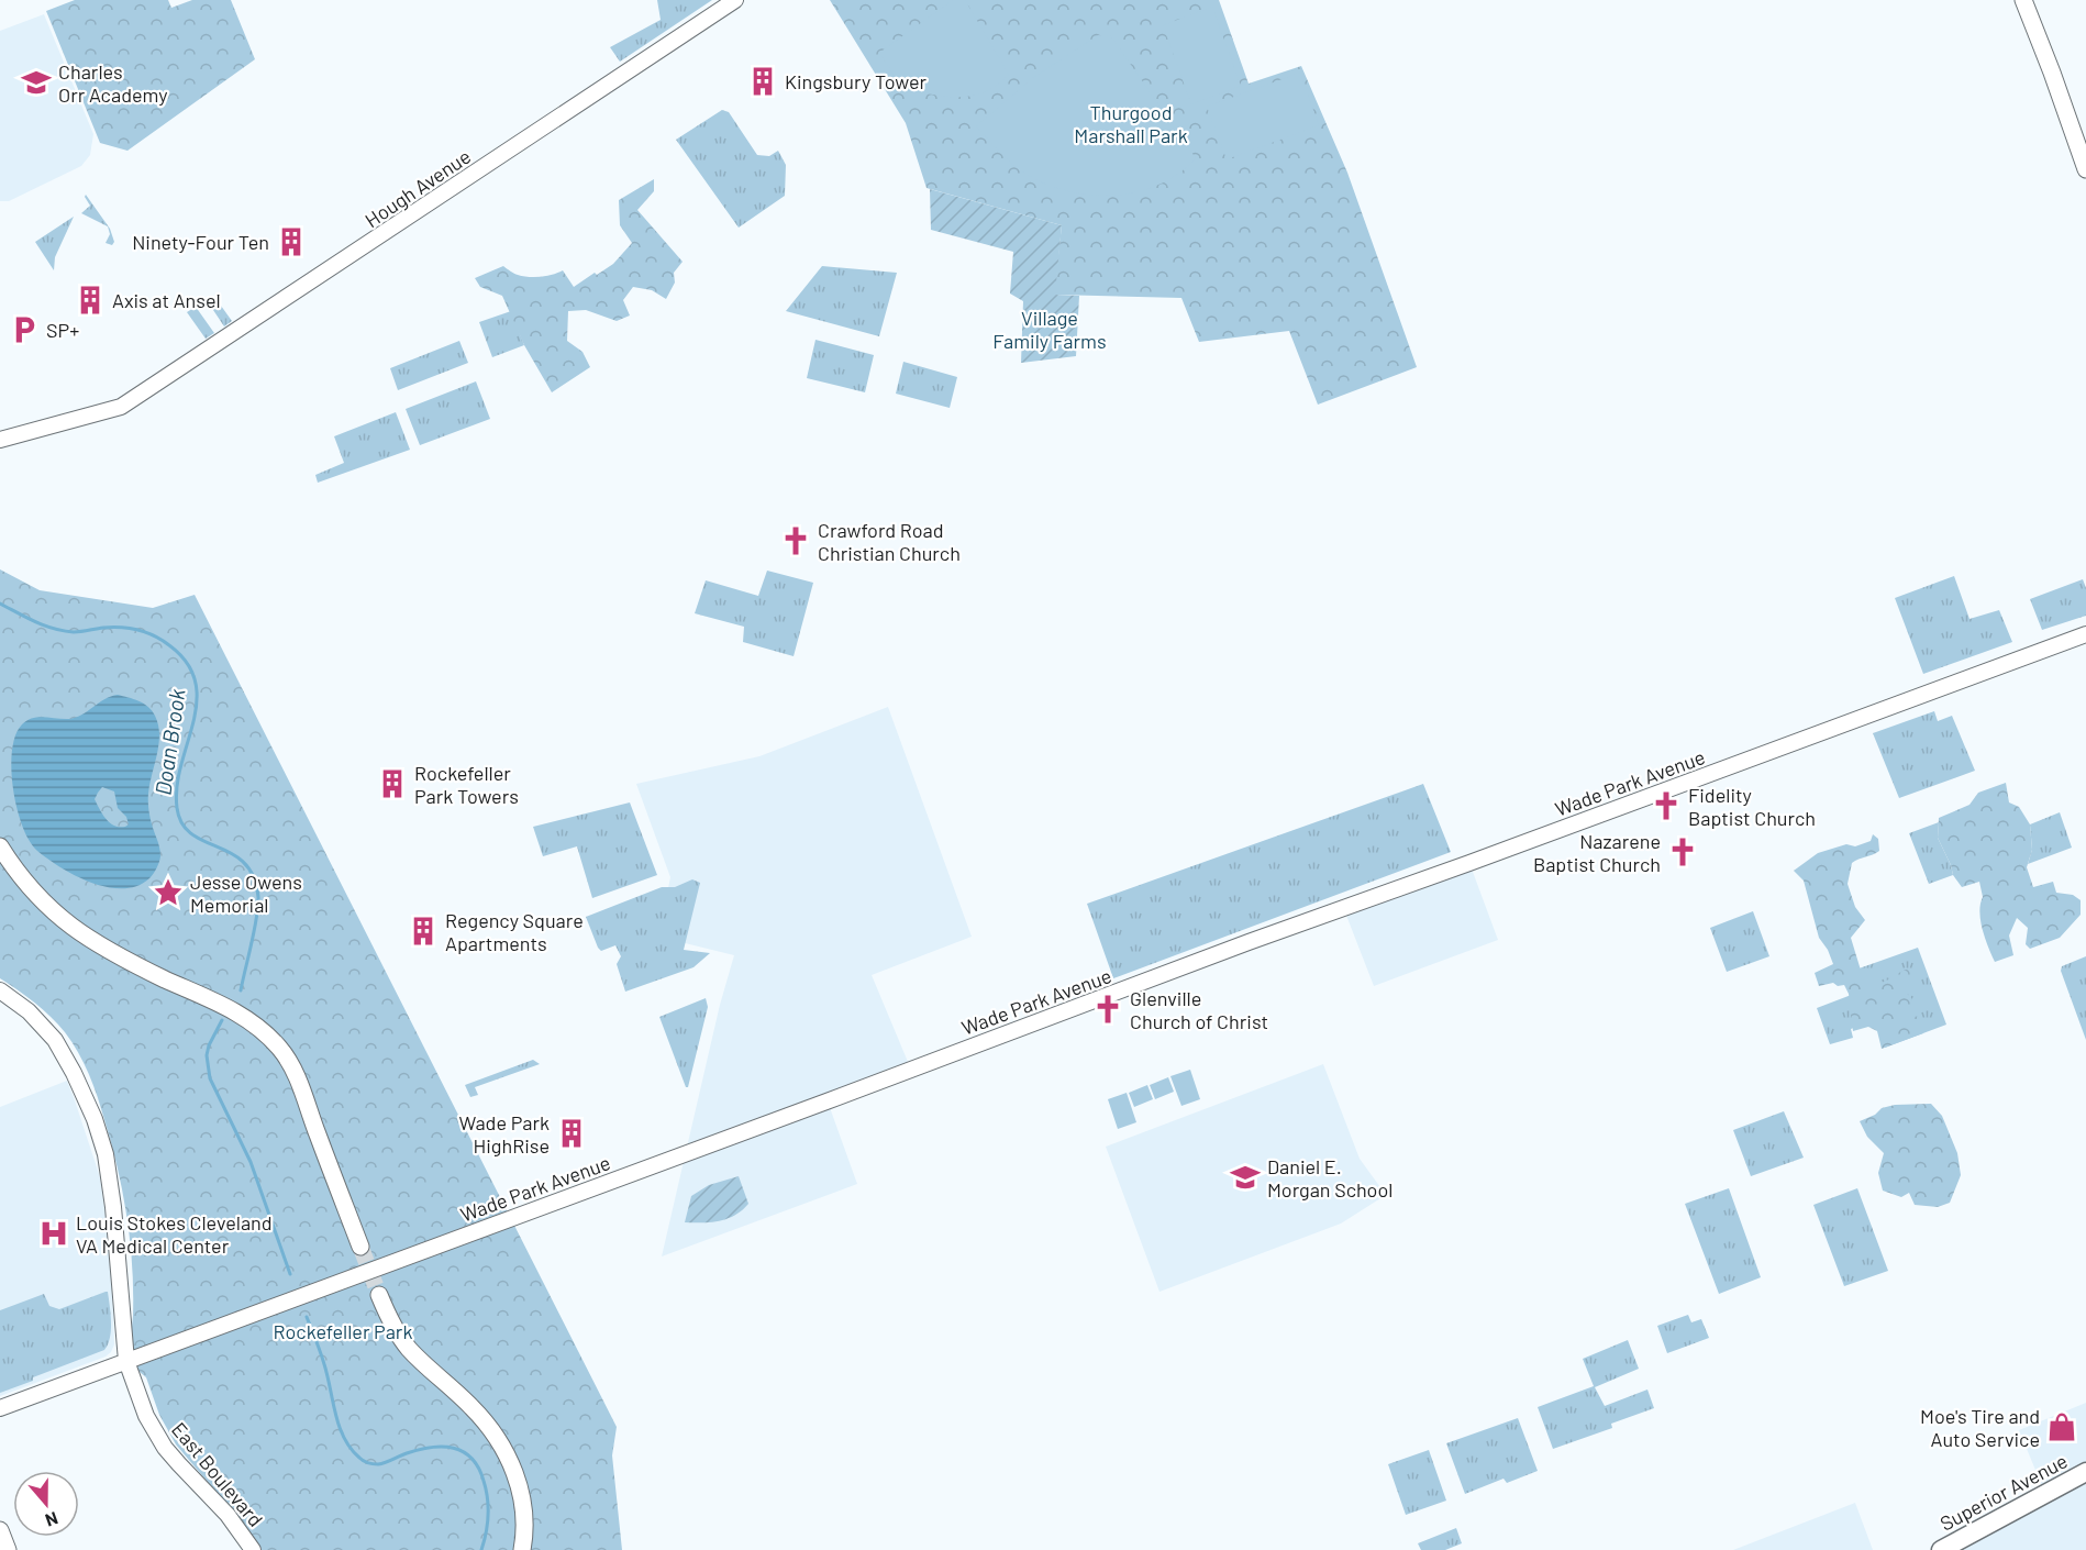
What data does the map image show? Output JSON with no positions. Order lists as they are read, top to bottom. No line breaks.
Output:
{"streets":{"main road":["Superior Avenue"],"street":["Hough Avenue","Wade Park Avenue","East Boulevard"]},"crossings":[["Wade Park Avenue","East Boulevard"]],"water":["Doan Brook"],"parks":["Thurgood Marshall Park","Village Family Farms","Rockefeller Park"],"places":{"building":["Kingsbury Tower","Ninety-Four Ten","Axis at Ansel","Rockefeller Park Towers","Regency Square Apartments","Wade Park HighRise"],"school or university":["Charles Orr Academy","Daniel E. Morgan School"],"parking":["SP+"],"church":["Crawford Road Christian Church","Fidelity Baptist Church","Nazarene Baptist Church","Glenville Church of Christ"],"place":["Jesse Owens Memorial"],"hospital":["Louis Stokes Cleveland VA Medical Center"],"shop":["Moe's Tire and Auto Service"]},"north":"bottom"}
